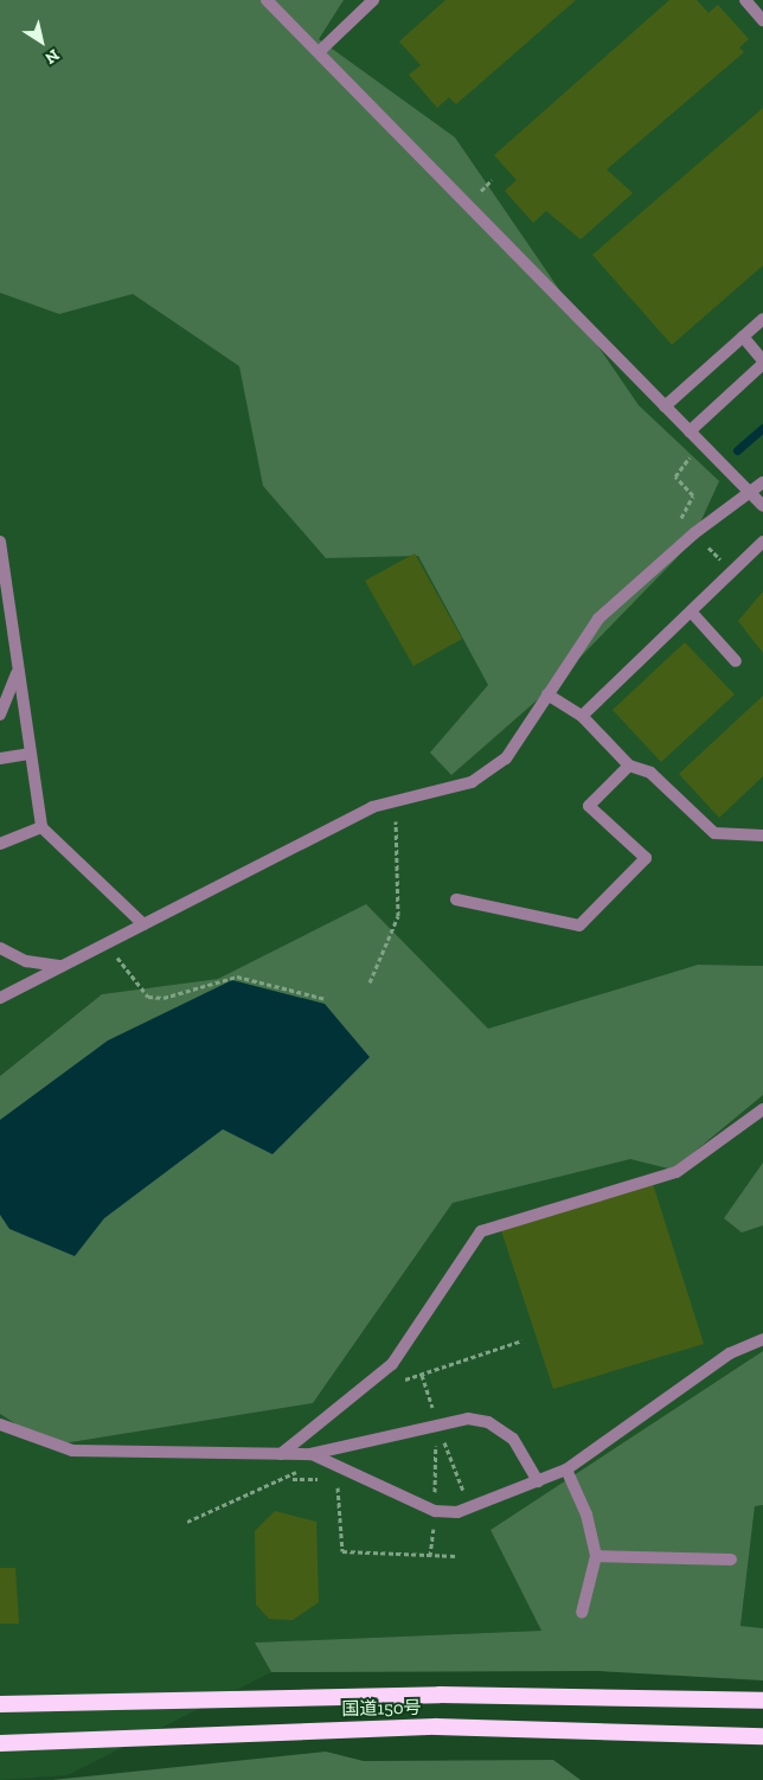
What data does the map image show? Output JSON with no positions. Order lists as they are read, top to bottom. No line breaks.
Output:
{"streets":{"highway":["国道150号"]},"north":"bottom right"}
